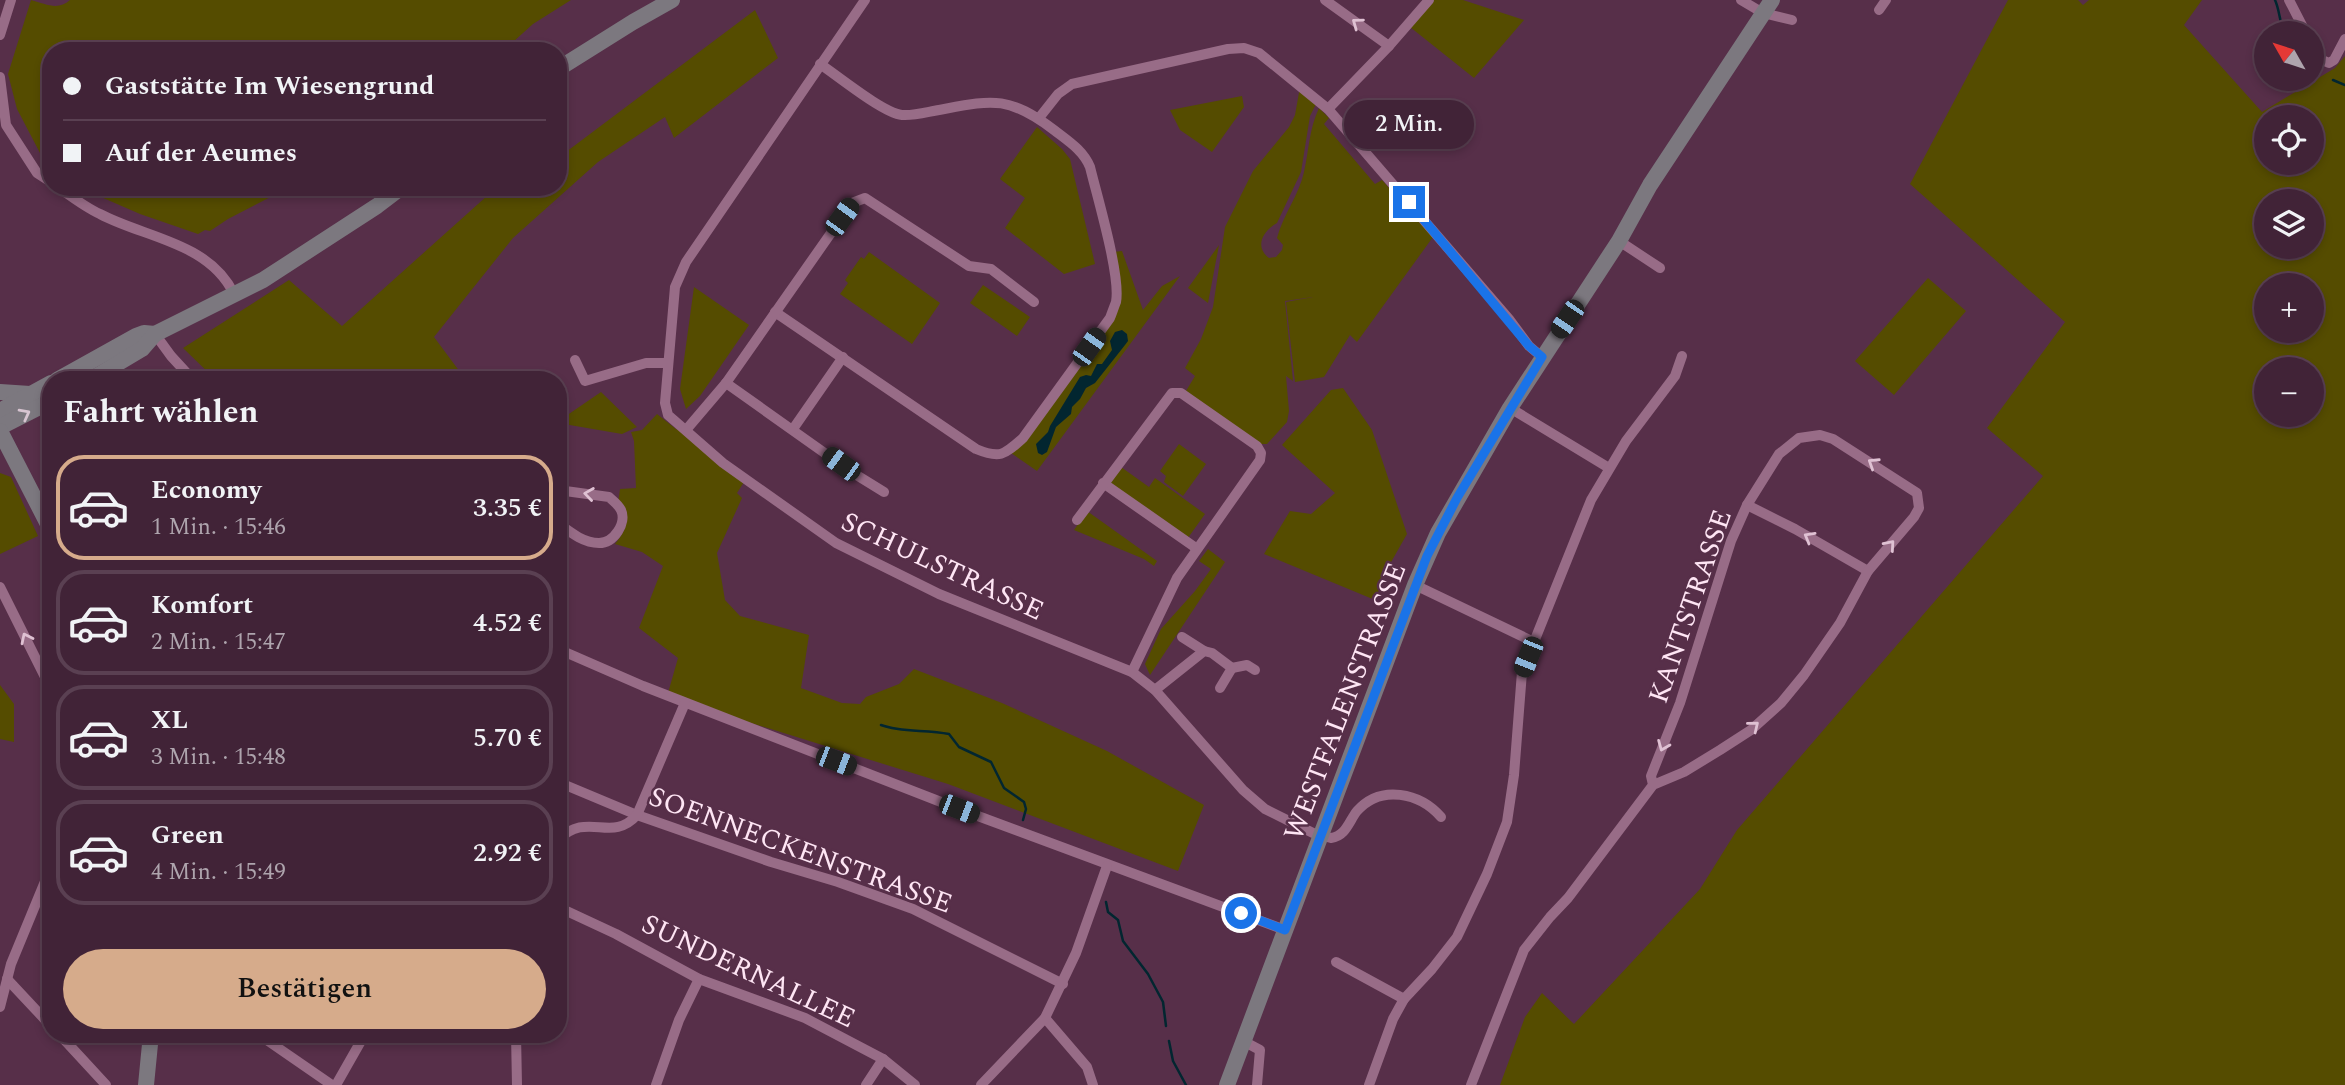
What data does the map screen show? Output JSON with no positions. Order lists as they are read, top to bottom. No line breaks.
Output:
{"streets":{"main road":["WESTFALENSTRASSE"],"street":["SCHULSTRASSE","KANTSTRASSE","SOENNECKENSTRASSE","SUNDERNALLEE"]},"crossings":[["SCHULSTRASSE","WESTFALENSTRASSE"]],"north":"top left","page":{"map_buttons":["+","−"],"banner":["Gaststätte Im Wiesengrund","Auf der Aeumes"],"bubble":"2 Min.","heading":"Fahrt wählen","list":[{"name":"Economy","note":"1 Min. · 15:46","value":"3.35 €"},{"name":"Komfort","note":"2 Min. · 15:47","value":"4.52 €"},{"name":"XL","note":"3 Min. · 15:48","value":"5.70 €"},{"name":"Green","note":"4 Min. · 15:49","value":"2.92 €"}],"buttons":"Bestätigen"}}
